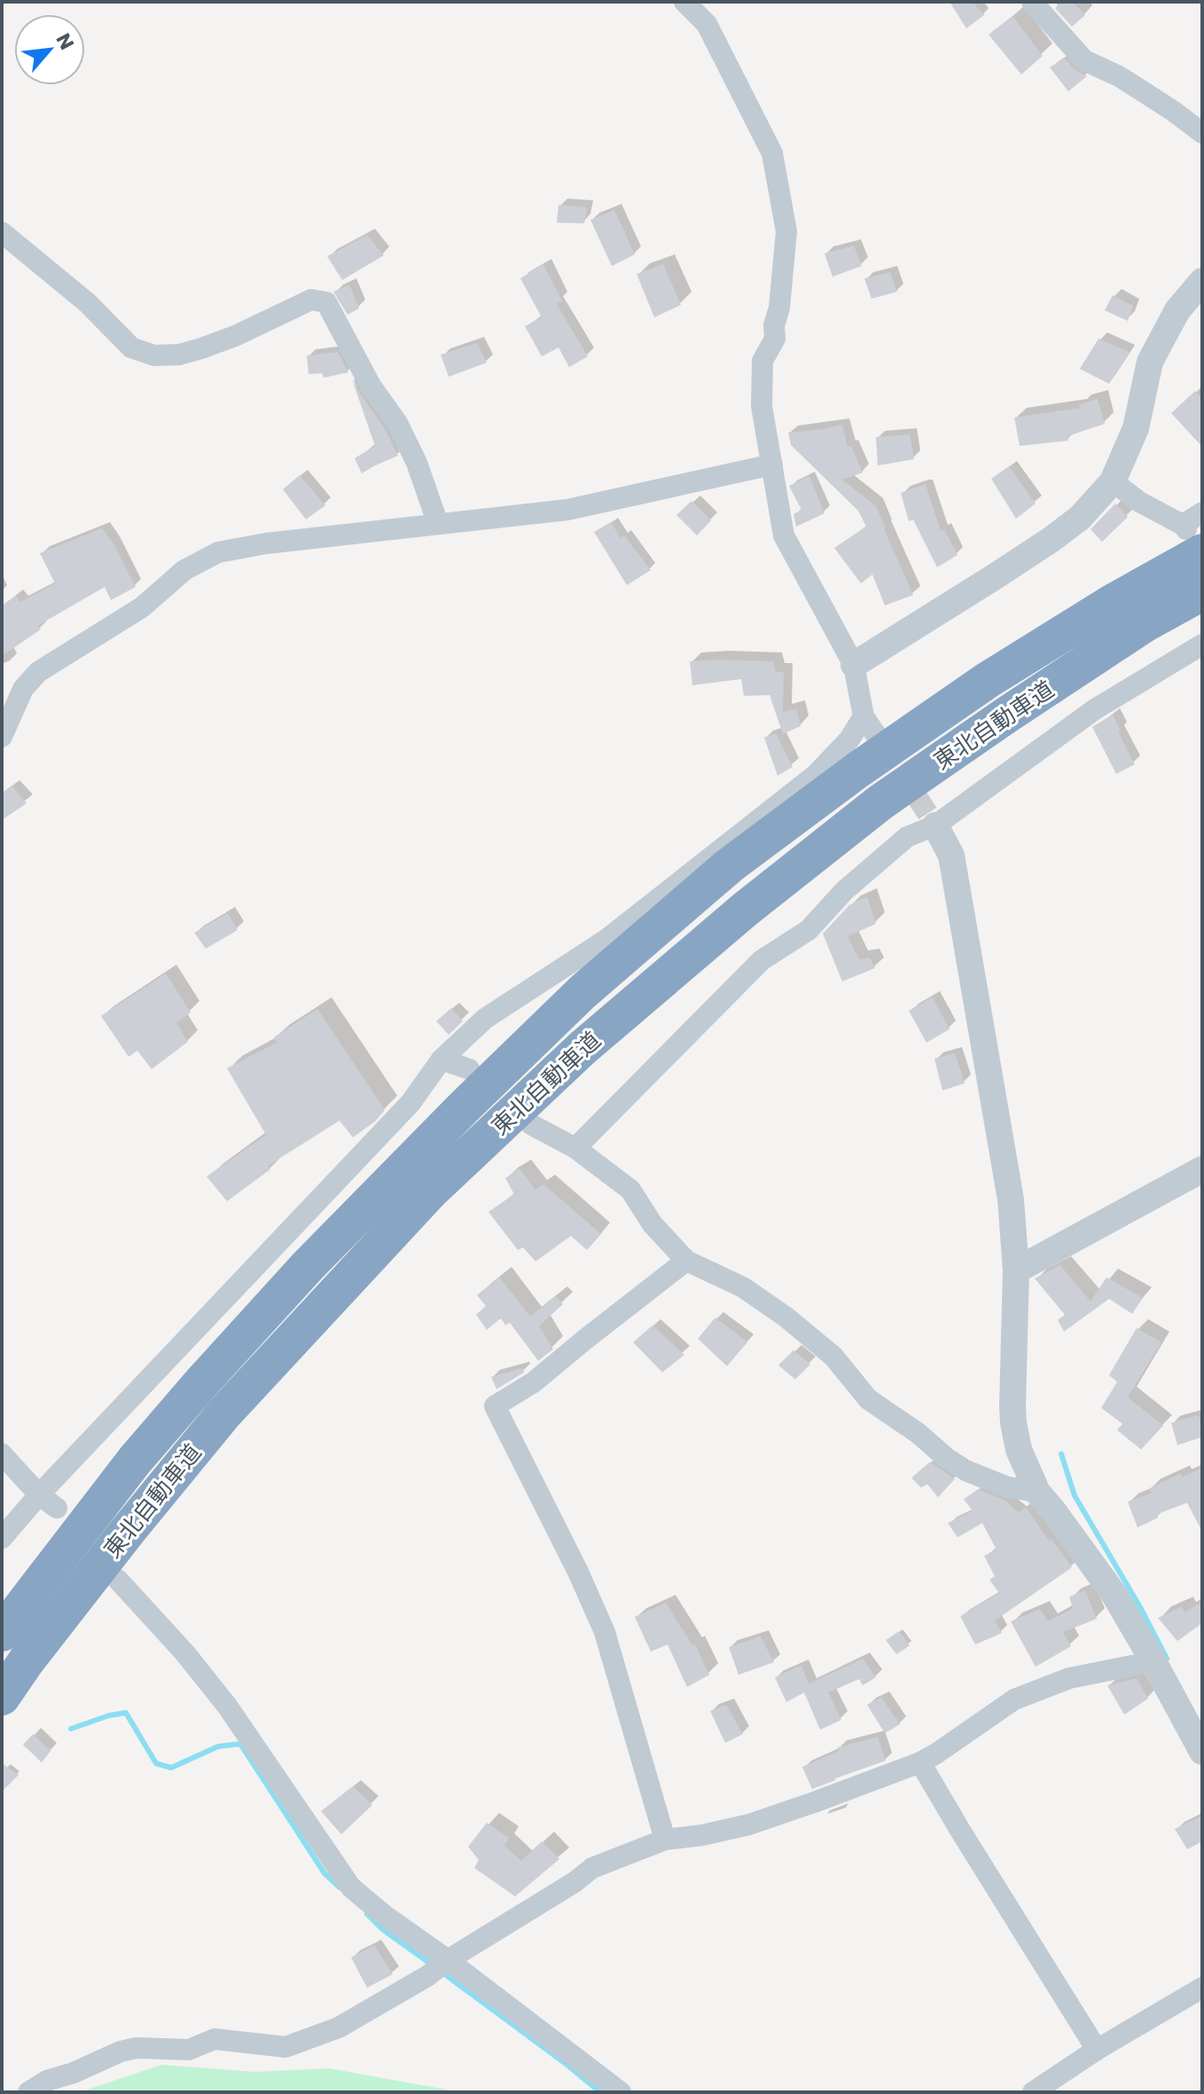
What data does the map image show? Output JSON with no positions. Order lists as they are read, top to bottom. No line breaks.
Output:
{"streets":{"highway":["東北自動車道"]},"north":"top right"}
